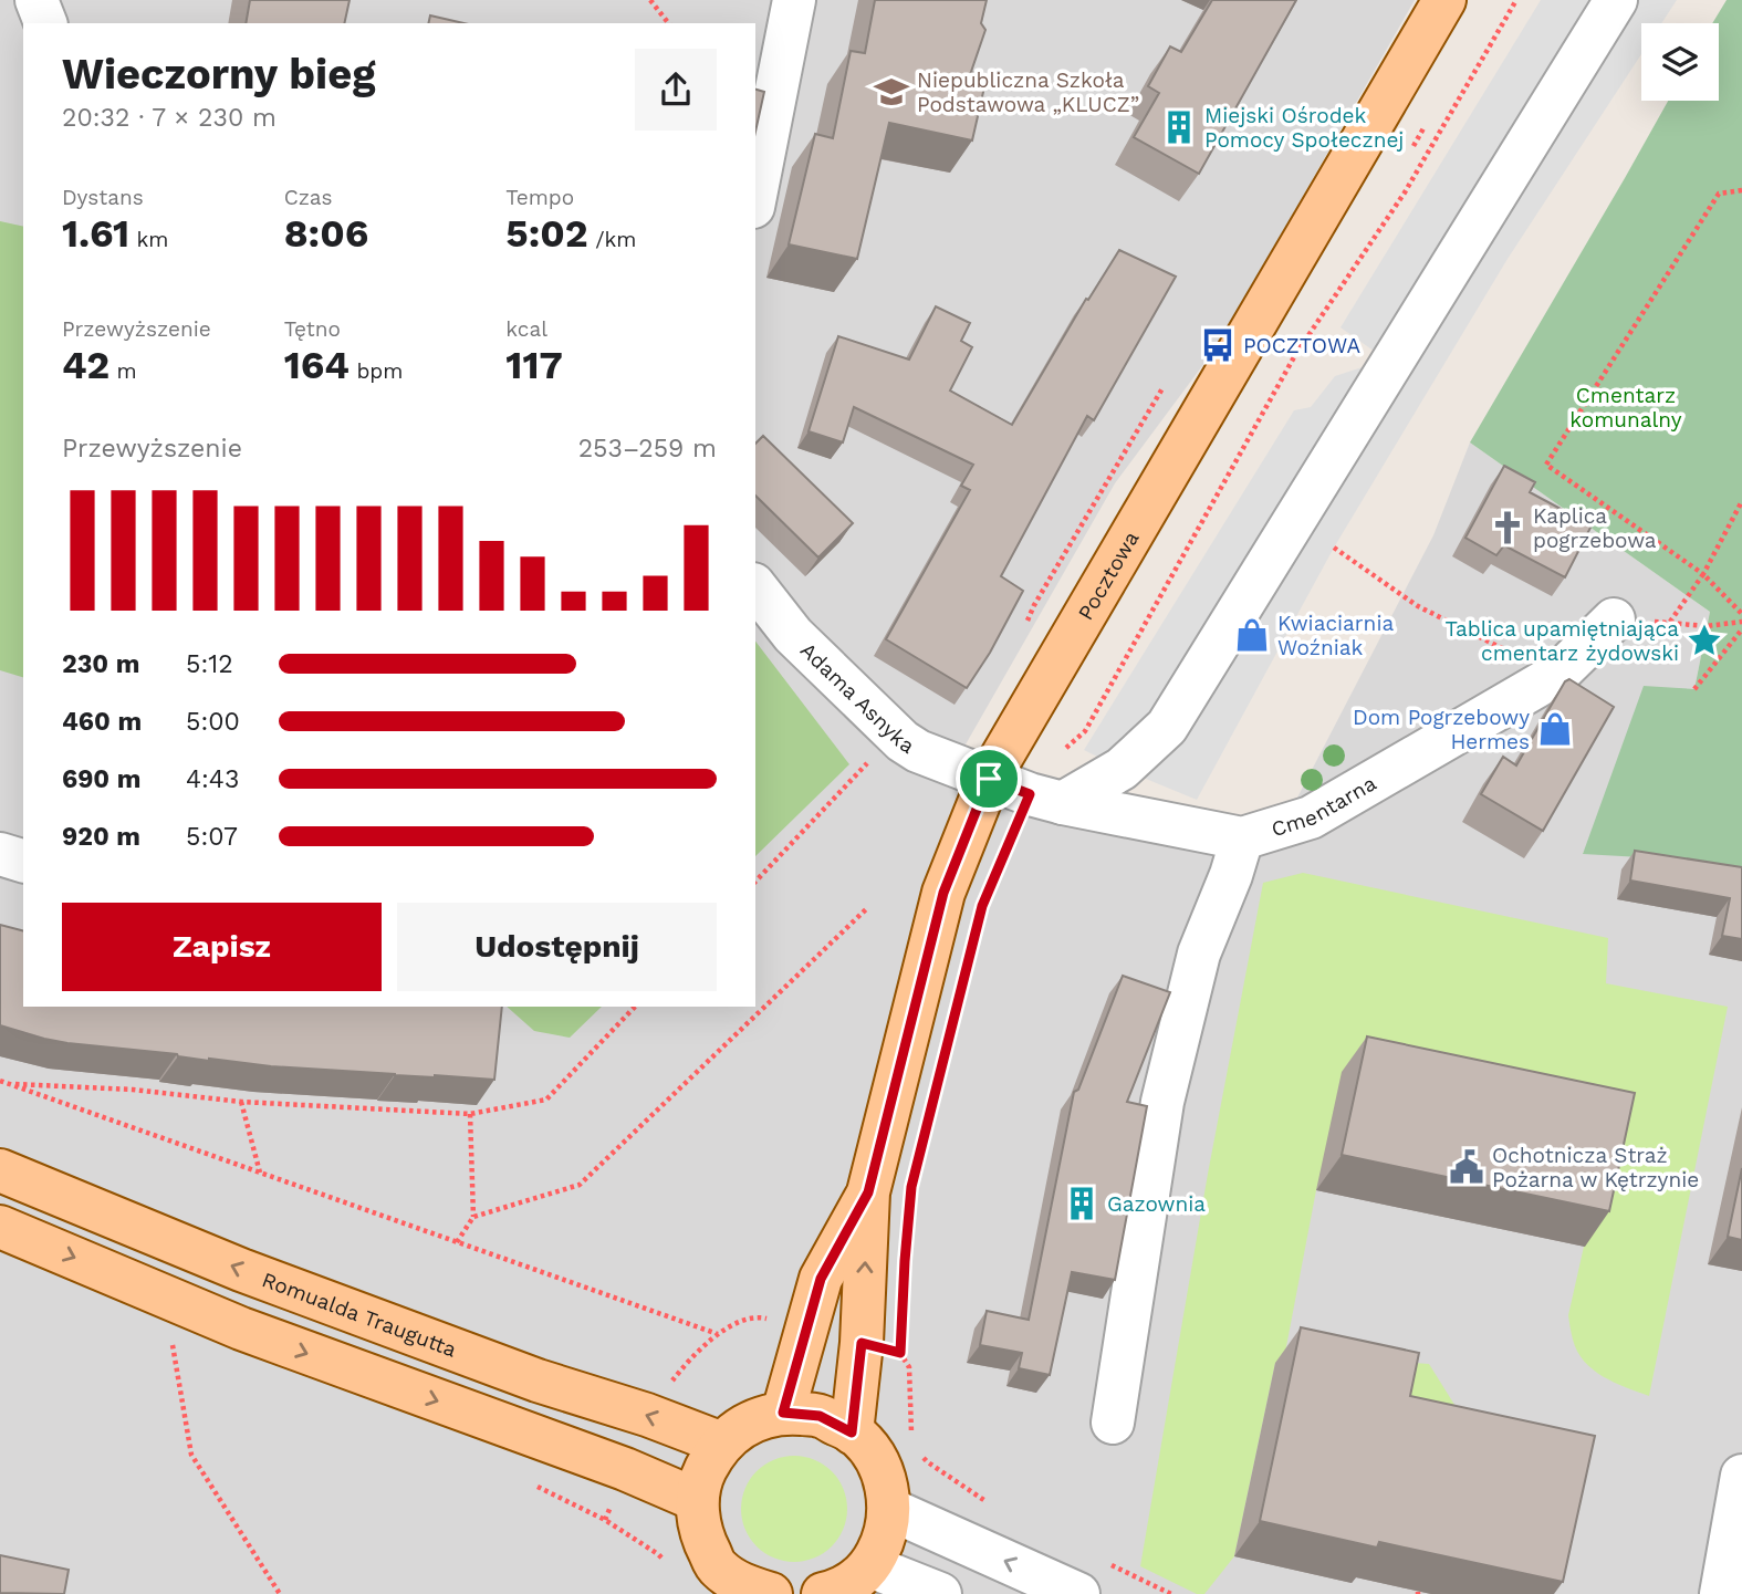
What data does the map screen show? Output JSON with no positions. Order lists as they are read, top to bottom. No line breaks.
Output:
{"streets":{"main road":["Pocztowa","Romualda Traugutta"],"street":["Adama Asnyka","Cmentarna"]},"crossings":[["Pocztowa","Adama Asnyka"],["Pocztowa","Cmentarna"],["Adama Asnyka","Cmentarna"]],"parks":["Cmentarz komunalny"],"places":{"school or university":["Niepubliczna Szkoła Podstawowa „KLUCZ”"],"building":["Miejski Ośrodek Pomocy Społecznej","Gazownia"],"bus stop":["POCZTOWA"],"church":["Kaplica pogrzebowa"],"shop":["Kwiaciarnia Woźniak","Dom Pogrzebowy Hermes"],"place":["Tablica upamiętniająca cmentarz żydowski"],"public building":["Ochotnicza Straż Pożarna w Kętrzynie"]},"page":{"heading":["Wieczorny bieg","20:32 · 7 × 230 m"],"stats":[["Dystans","1.61 km"],["Czas","8:06"],["Tempo","5:02 /km"],["Przewyższenie","42 m"],["Tętno","164 bpm"],["kcal","117"]],"chart":["Przewyższenie","253–259 m"],"list":[{"name":"230 m","note":"5:12"},{"name":"460 m","note":"5:00"},{"name":"690 m","note":"4:43"},{"name":"920 m","note":"5:07"}],"buttons":["Zapisz","Udostępnij"]}}
